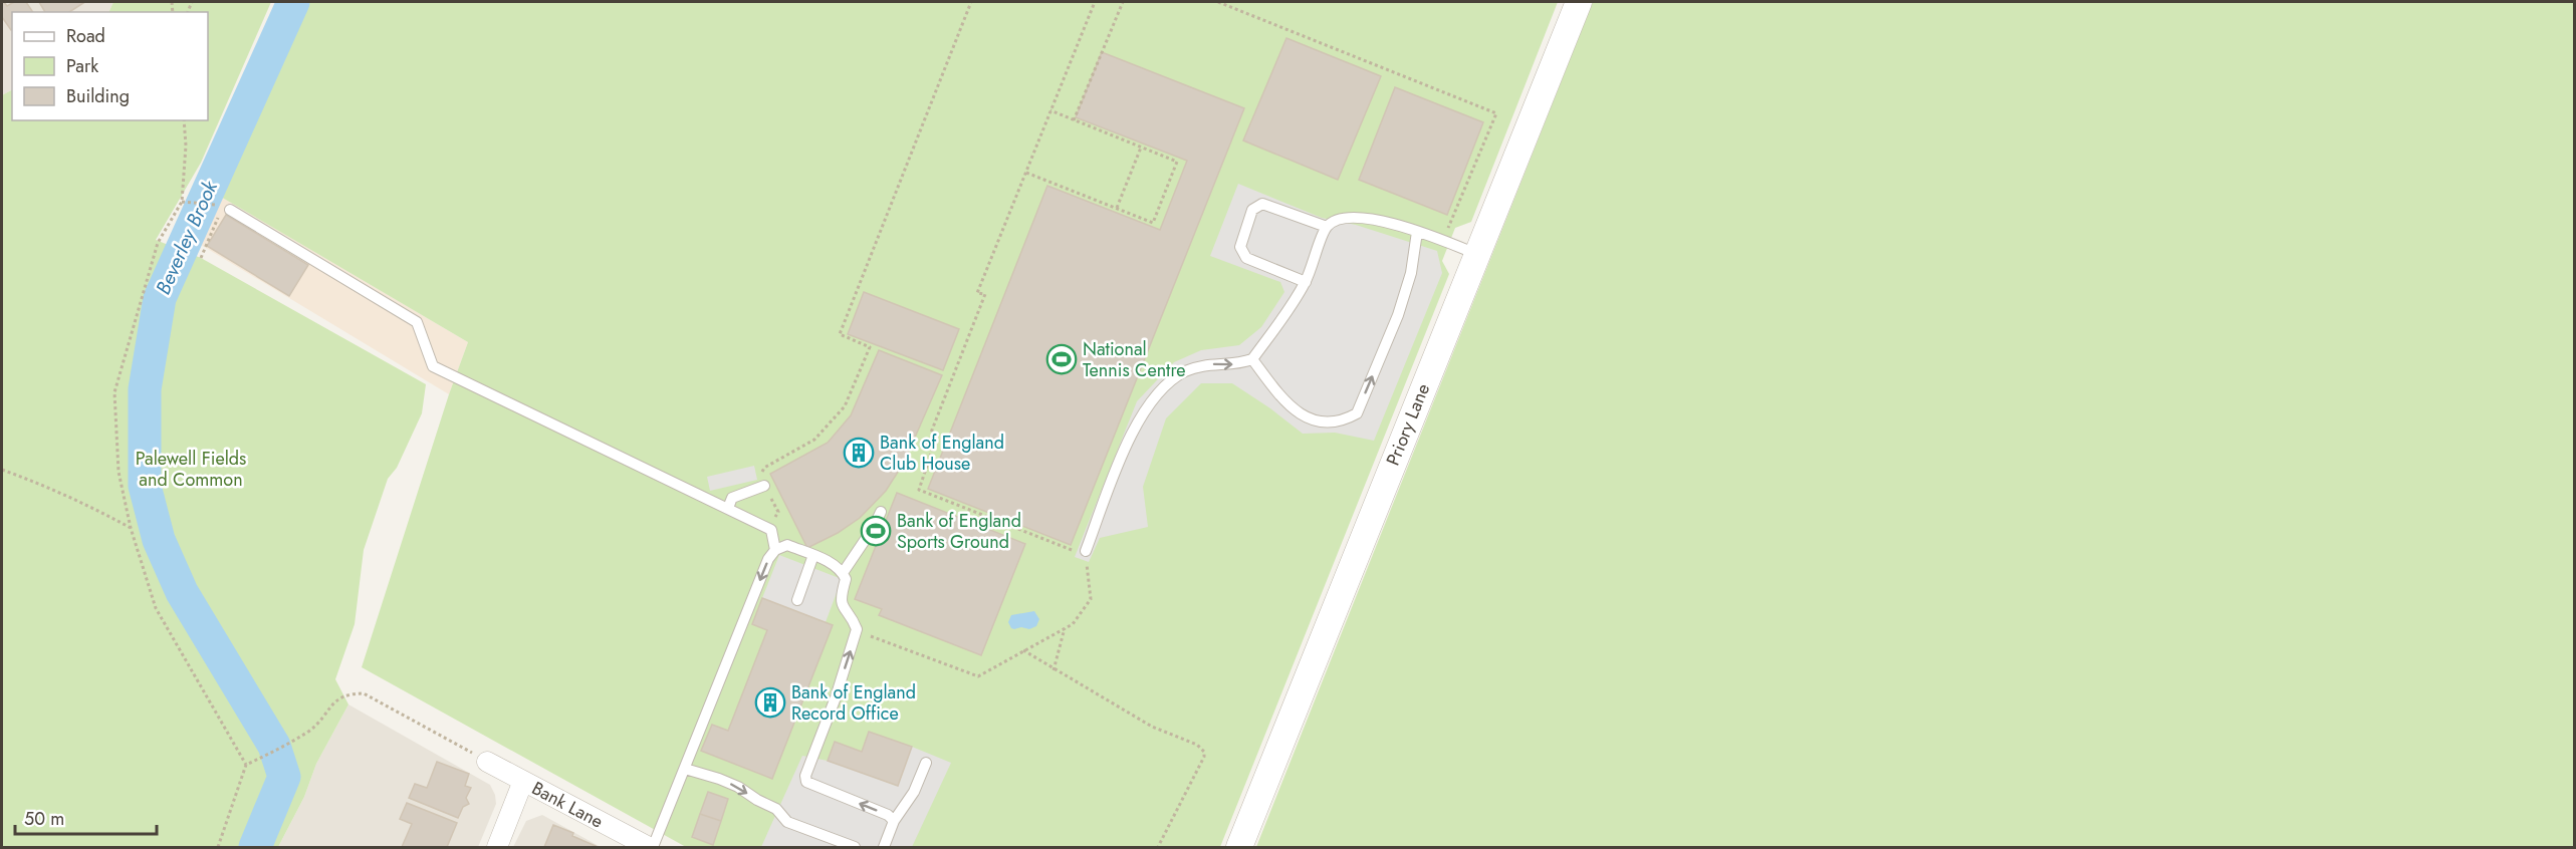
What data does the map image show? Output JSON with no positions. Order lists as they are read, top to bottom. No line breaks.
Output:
{"streets":{"street":["Priory Lane","Bank Lane"]},"water":["Beverley Brook"],"parks":["Palewell Fields and Common"],"places":{"sports":["National Tennis Centre","Bank of England Sports Ground"],"building":["Bank of England Club House","Bank of England Record Office"]},"legend":["Road","Park","Building"],"scale_bar":"50 m"}
